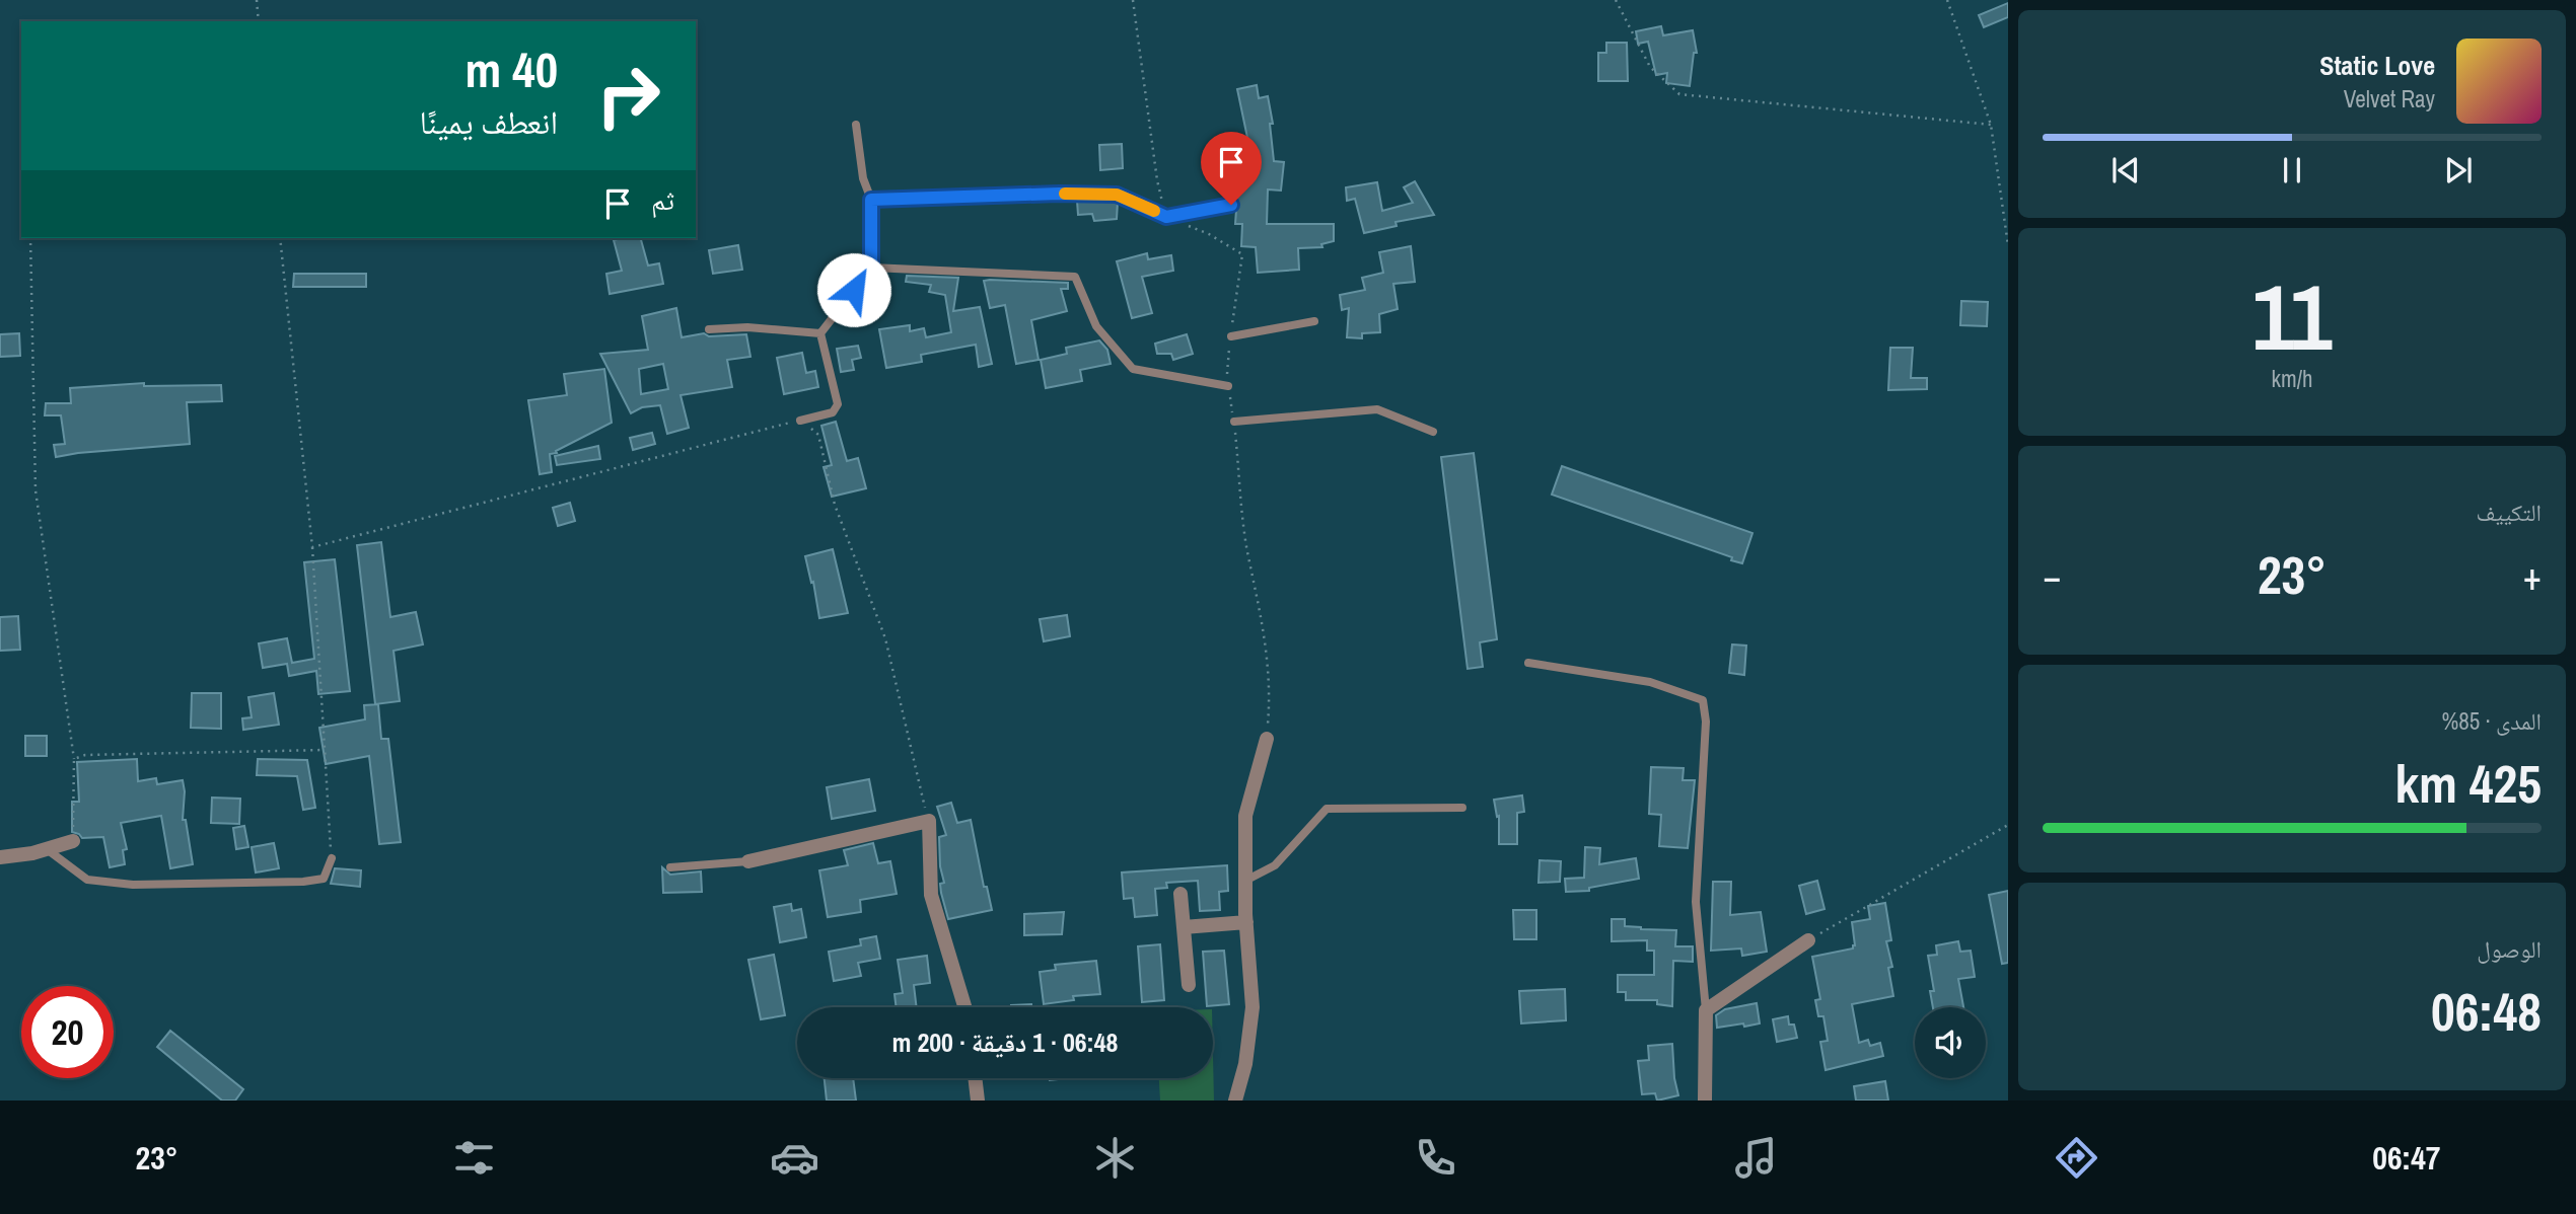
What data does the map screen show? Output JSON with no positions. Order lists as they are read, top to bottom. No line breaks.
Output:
{"page":{"turn":["40 m","انعطف يمينًا"],"song":["Static Love","Velvet Ray"],"then":"ثم","tile":[["11","km/h"],"التكييف",["المدى · 85%","425 km"],["الوصول","06:48"]],"heat":["−","23°","+"],"limit":"20","trip":"06:48 · 1 دقيقة · 200 m","tabs":["06:47","23°"]}}
